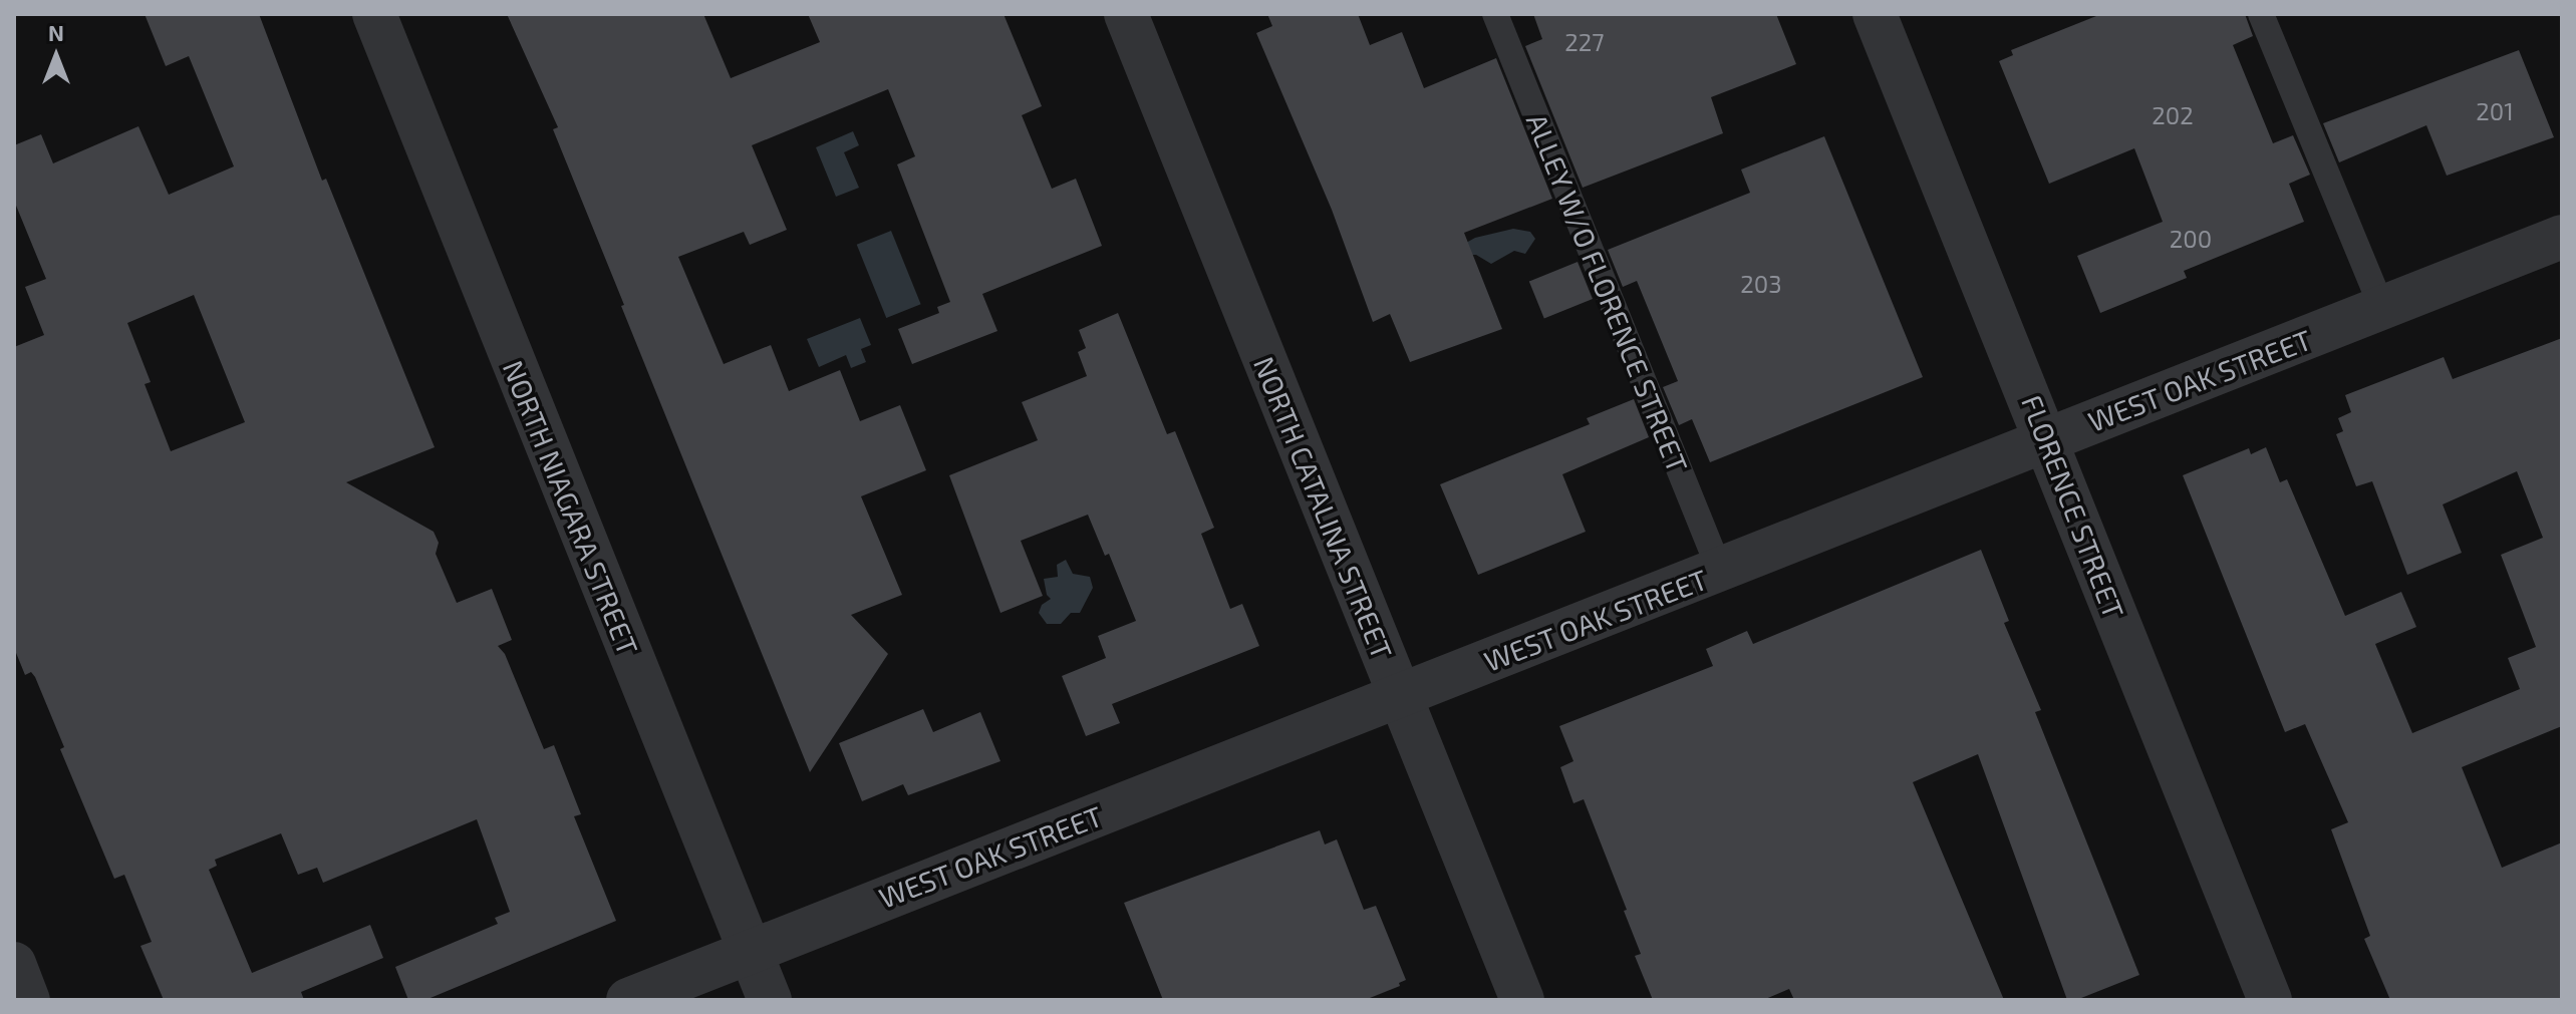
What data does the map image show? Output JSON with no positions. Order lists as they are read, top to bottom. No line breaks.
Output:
{"streets":{"street":["WEST OAK STREET","FLORENCE STREET","NORTH NIAGARA STREET","NORTH CATALINA STREET"],"lane":["ALLEY W/O FLORENCE STREET"]},"crossings":[["ALLEY W/O FLORENCE STREET","WEST OAK STREET"],["WEST OAK STREET","FLORENCE STREET"],["WEST OAK STREET","NORTH NIAGARA STREET"],["WEST OAK STREET","NORTH CATALINA STREET"]],"house_numbers":["227","201","202","200","203"],"north":"top"}
